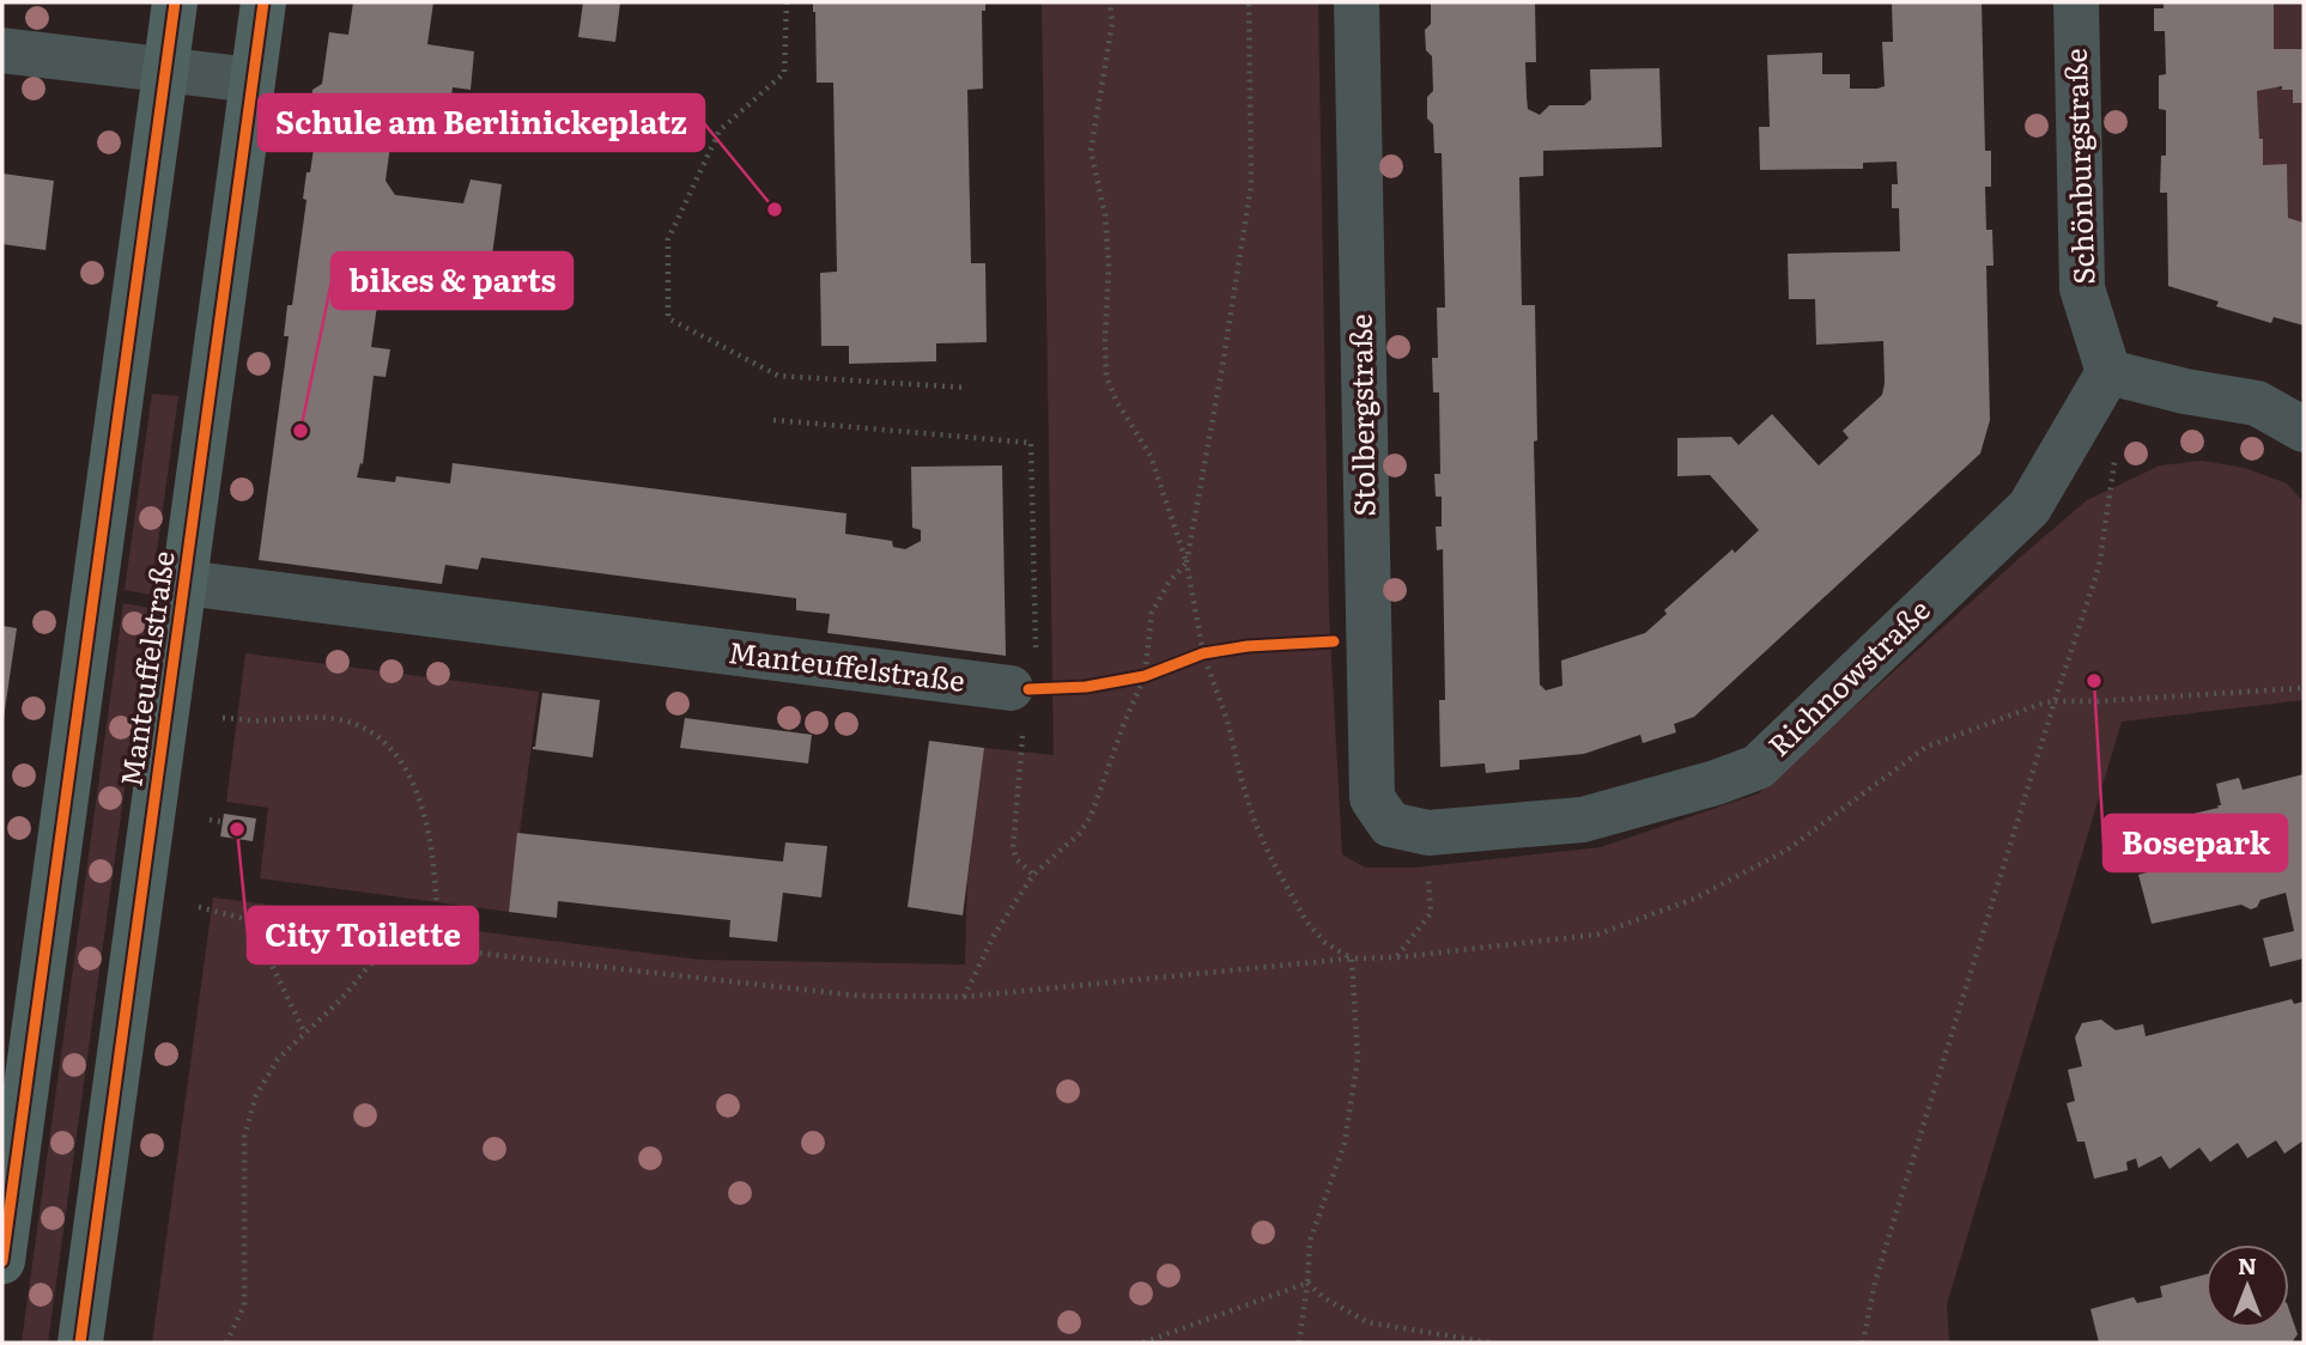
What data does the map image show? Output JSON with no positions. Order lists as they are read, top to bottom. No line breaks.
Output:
{"streets":{"main road":["Manteuffelstraße"],"street":["Schönburgstraße","Stolbergstraße","Richnowstraße"]},"crossings":[["Schönburgstraße","Richnowstraße"],["Stolbergstraße","Richnowstraße"]],"places":["Schule am Berlinickeplatz","bikes & parts","Bosepark","City Toilette"],"north":"top"}
